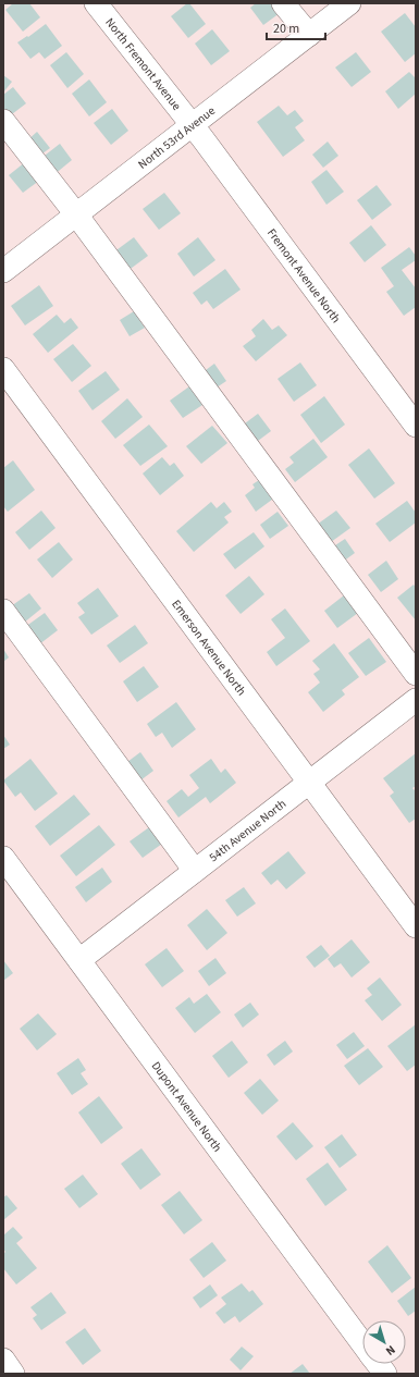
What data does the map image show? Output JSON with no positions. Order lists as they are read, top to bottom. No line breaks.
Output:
{"streets":{"street":["North Fremont Avenue","North 53rd Avenue","Fremont Avenue North","Emerson Avenue North","54th Avenue North","Dupont Avenue North"]},"crossings":[["North Fremont Avenue","North 53rd Avenue"],["North Fremont Avenue","Fremont Avenue North"],["North 53rd Avenue","Fremont Avenue North"],["Emerson Avenue North","54th Avenue North"],["54th Avenue North","Dupont Avenue North"]],"scale_bar":"20 m","north":"bottom right"}
